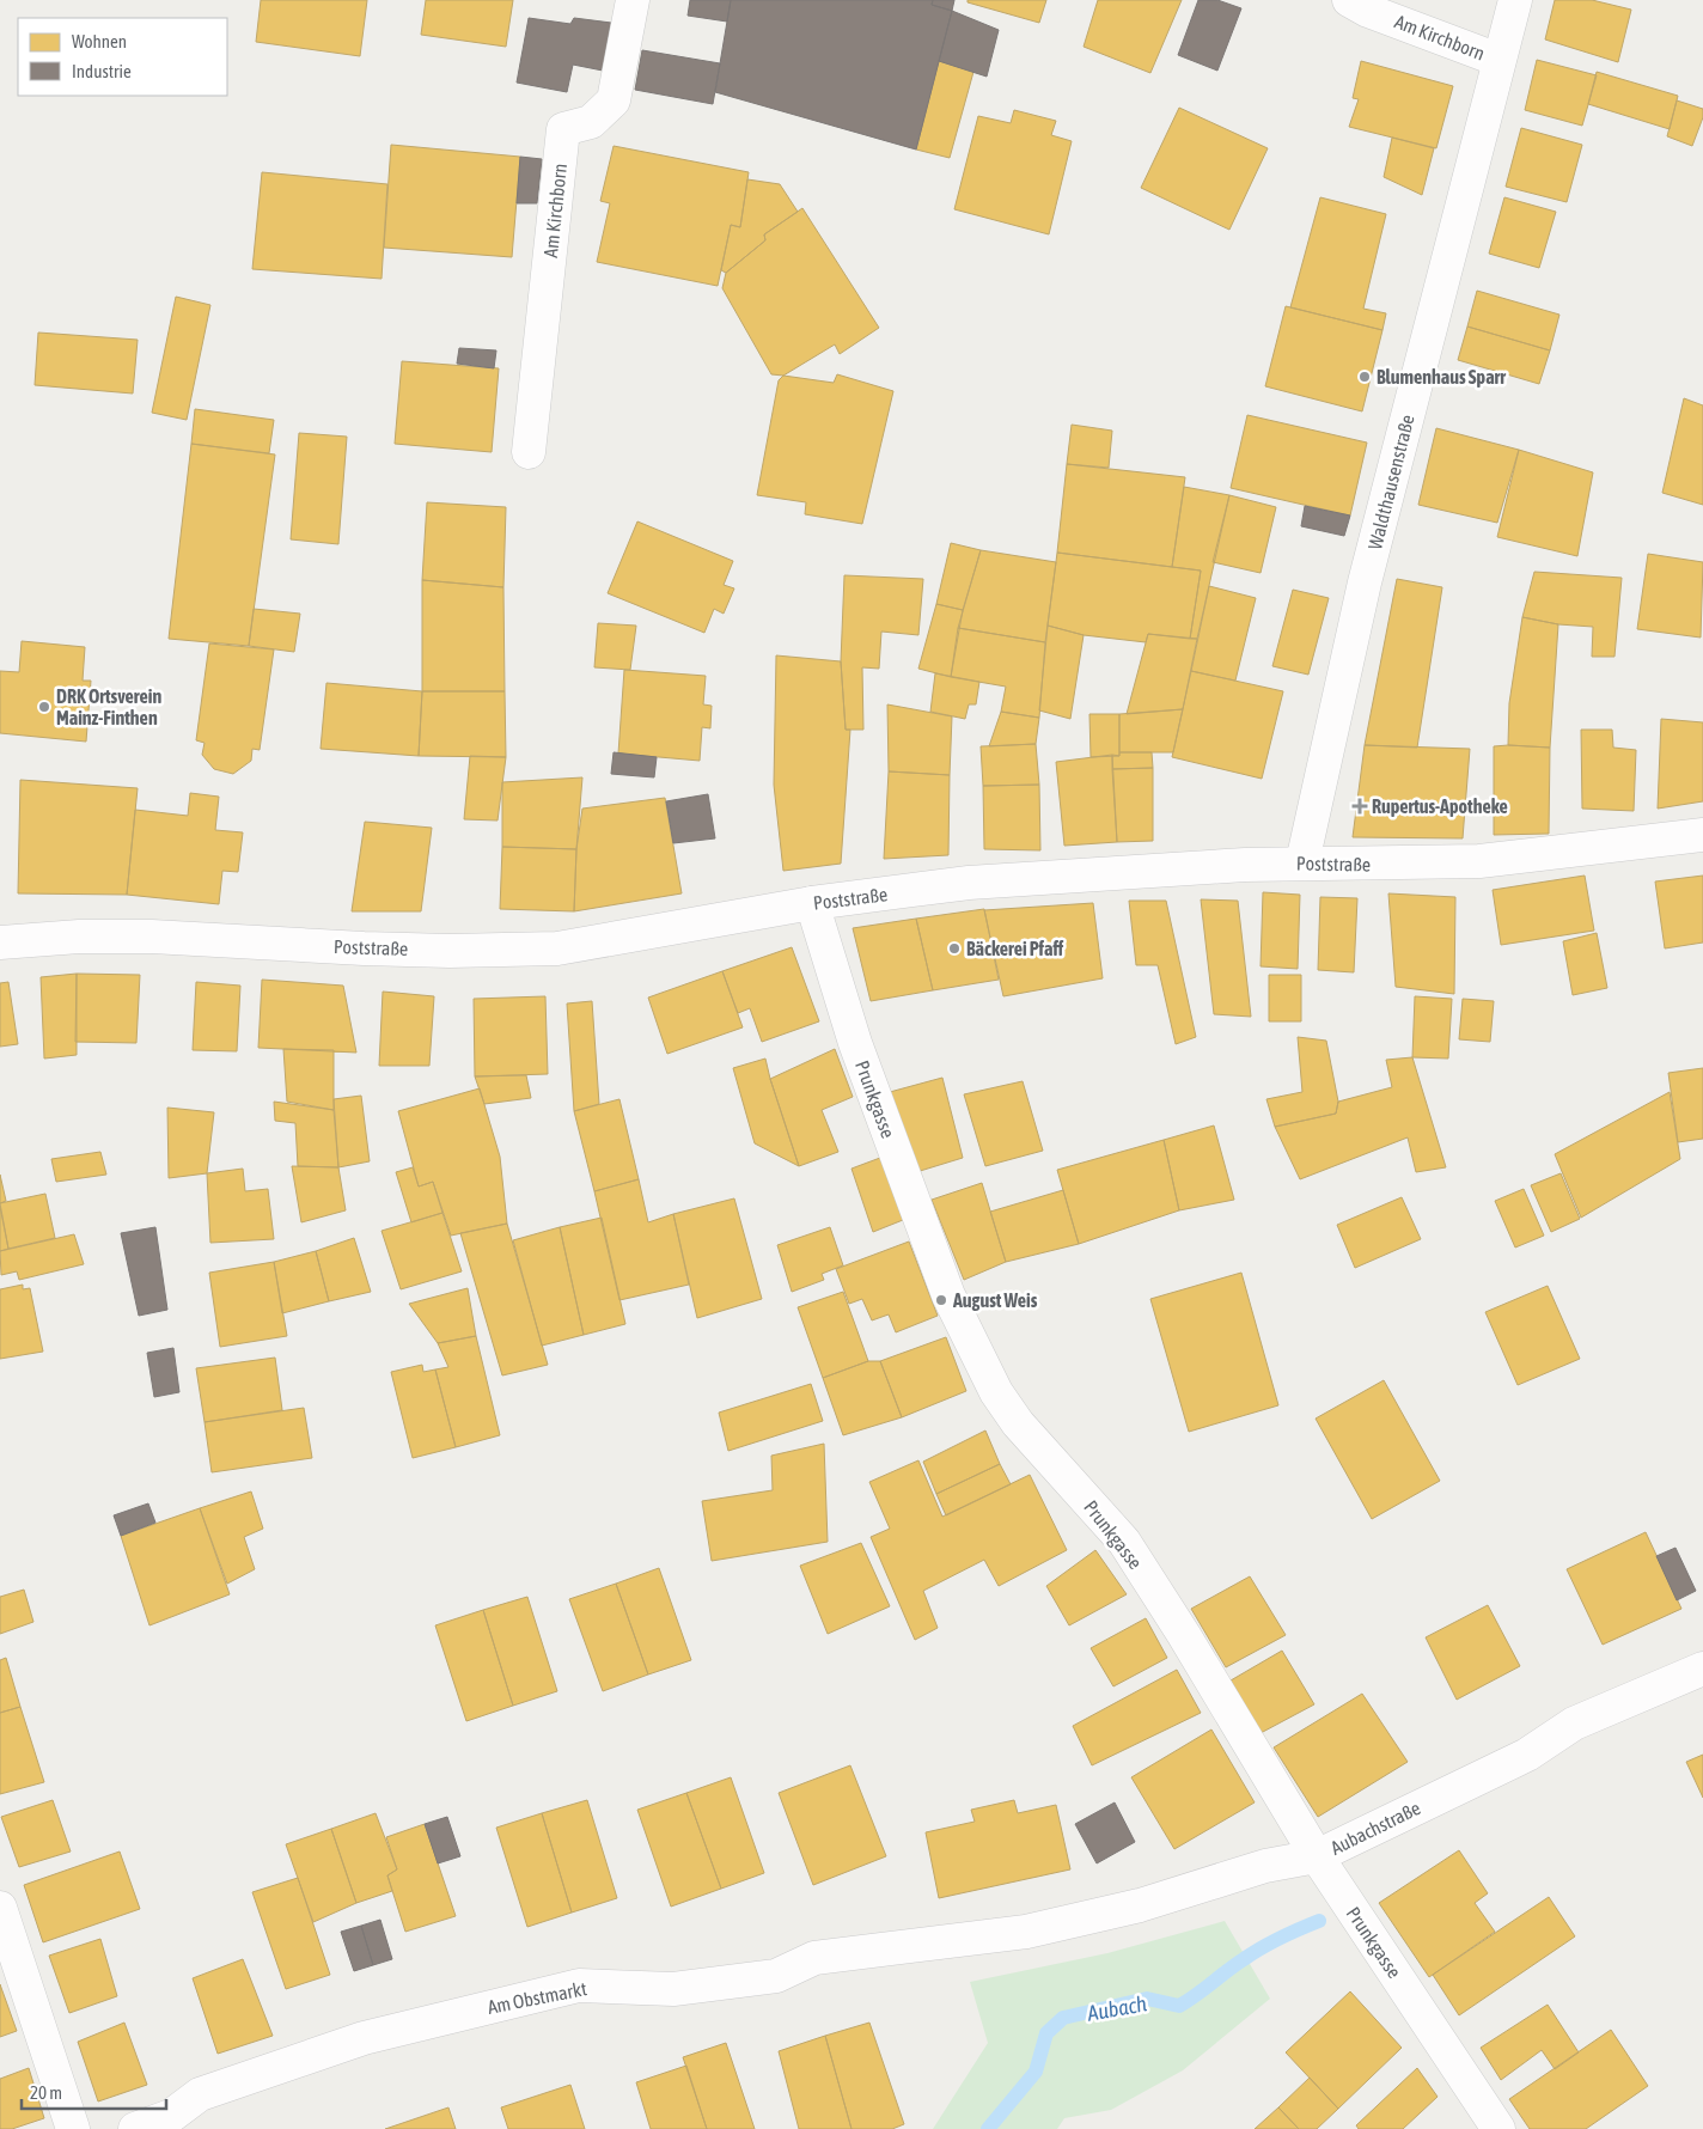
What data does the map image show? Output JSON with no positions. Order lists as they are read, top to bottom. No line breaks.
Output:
{"streets":{"main road":["Am Kirchborn","Waldthausenstraße","Poststraße","Prunkgasse","Aubachstraße","Am Obstmarkt"]},"crossings":[["Am Kirchborn","Waldthausenstraße"],["Waldthausenstraße","Poststraße"],["Poststraße","Prunkgasse"],["Prunkgasse","Aubachstraße"],["Aubachstraße","Am Obstmarkt"]],"water":["Aubach"],"places":{"other":["Blumenhaus Sparr","DRK Ortsverein Mainz-Finthen","Bäckerei Pfaff","August Weis"],"health":["Rupertus-Apotheke"]},"legend":["Wohnen","Industrie"],"scale_bar":"20 m"}
